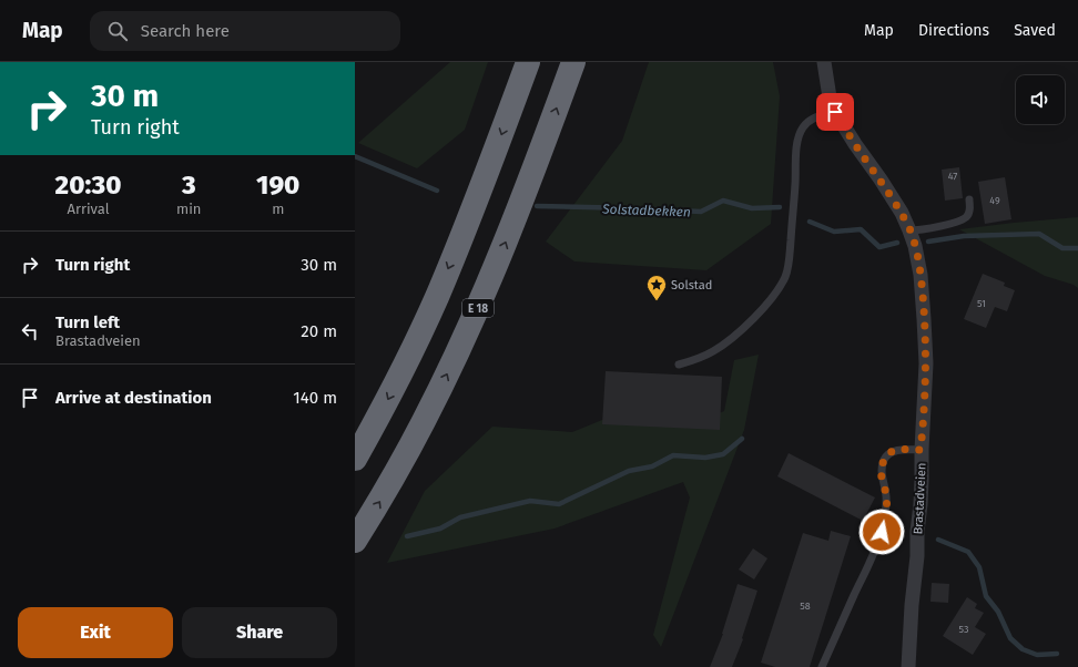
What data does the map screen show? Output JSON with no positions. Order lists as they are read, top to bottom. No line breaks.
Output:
{"streets":{"highway":["E 18"],"street":["Brastadveien"]},"water":["Solstadbekken"],"places":{"place":["Solstad"]},"house_numbers":["47","49","51","58","53"],"page":{"header":"Map","search":"Search here","nav":["Map","Directions","Saved"],"turn":["30 m","Turn right"],"eta":["20:30","Arrival","3","min","190","m"],"list":[{"name":"Turn right","value":"30 m"},{"name":"Turn left","note":"Brastadveien","value":"20 m"},{"name":"Arrive at destination","value":"140 m"}],"buttons":["Exit","Share"]}}
